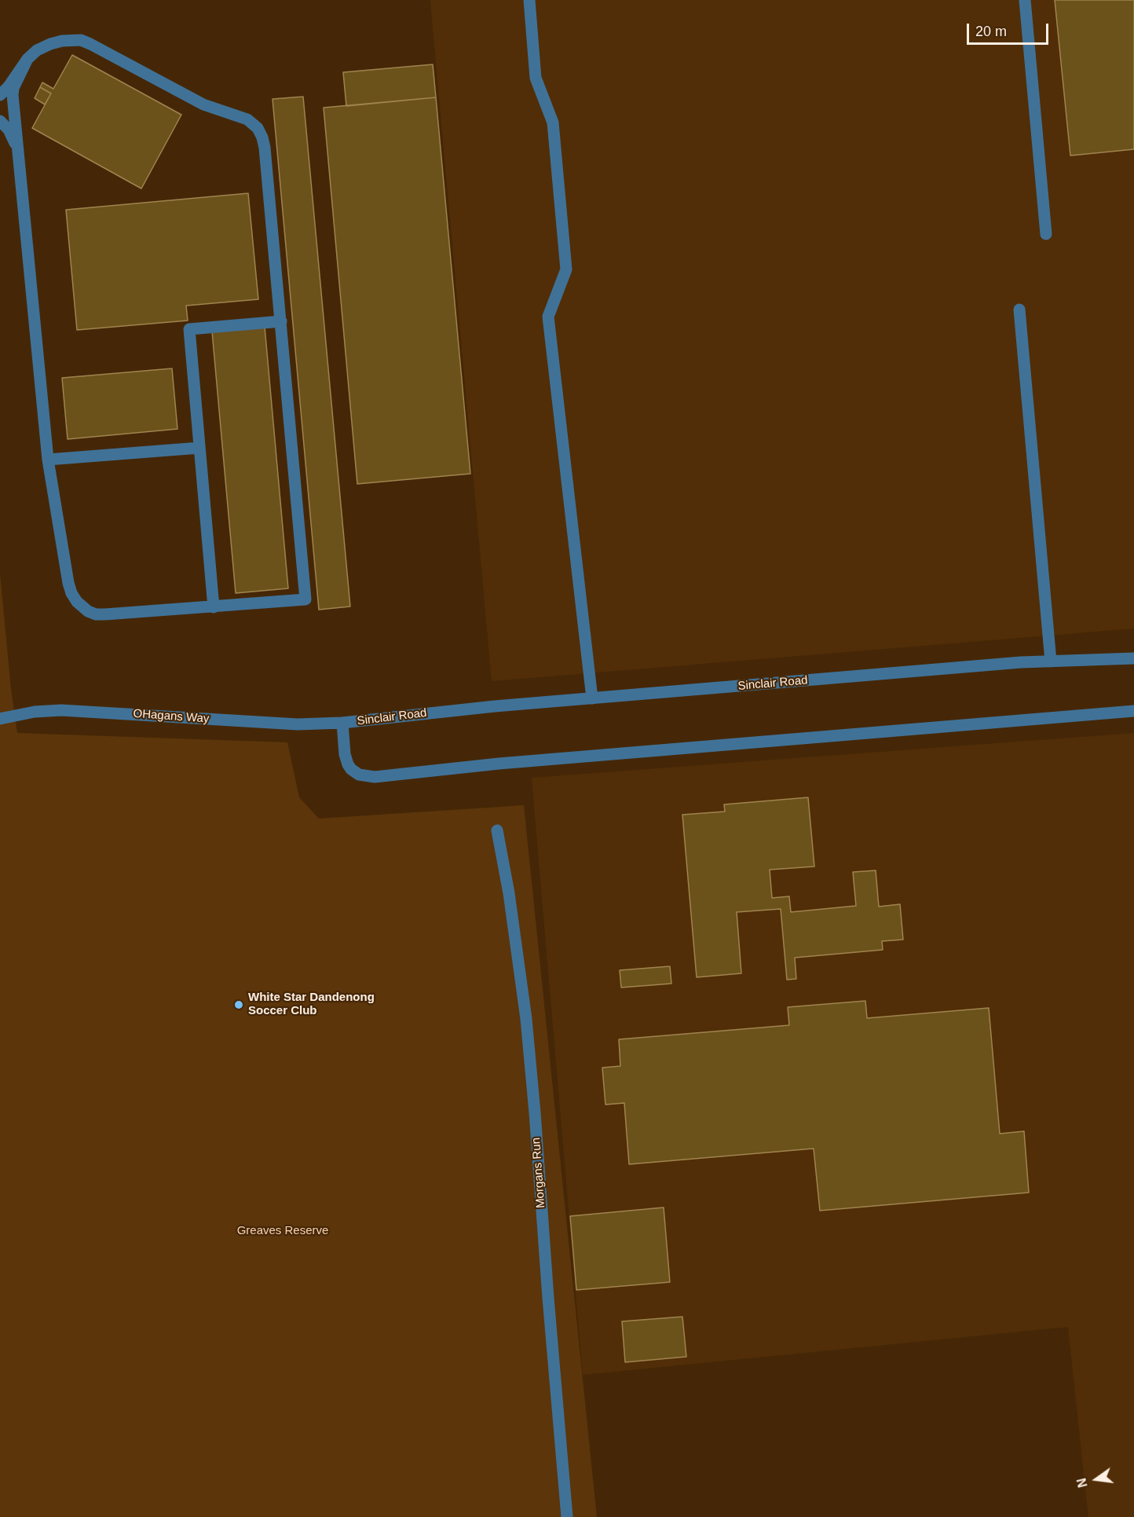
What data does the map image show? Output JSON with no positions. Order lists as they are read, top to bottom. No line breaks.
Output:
{"streets":{"street":["Sinclair Road","OHagans Way","Morgans Run"]},"crossings":[["Sinclair Road","OHagans Way"]],"parks":["Greaves Reserve"],"places":["White Star Dandenong Soccer Club"],"scale_bar":"20 m","north":"left"}
